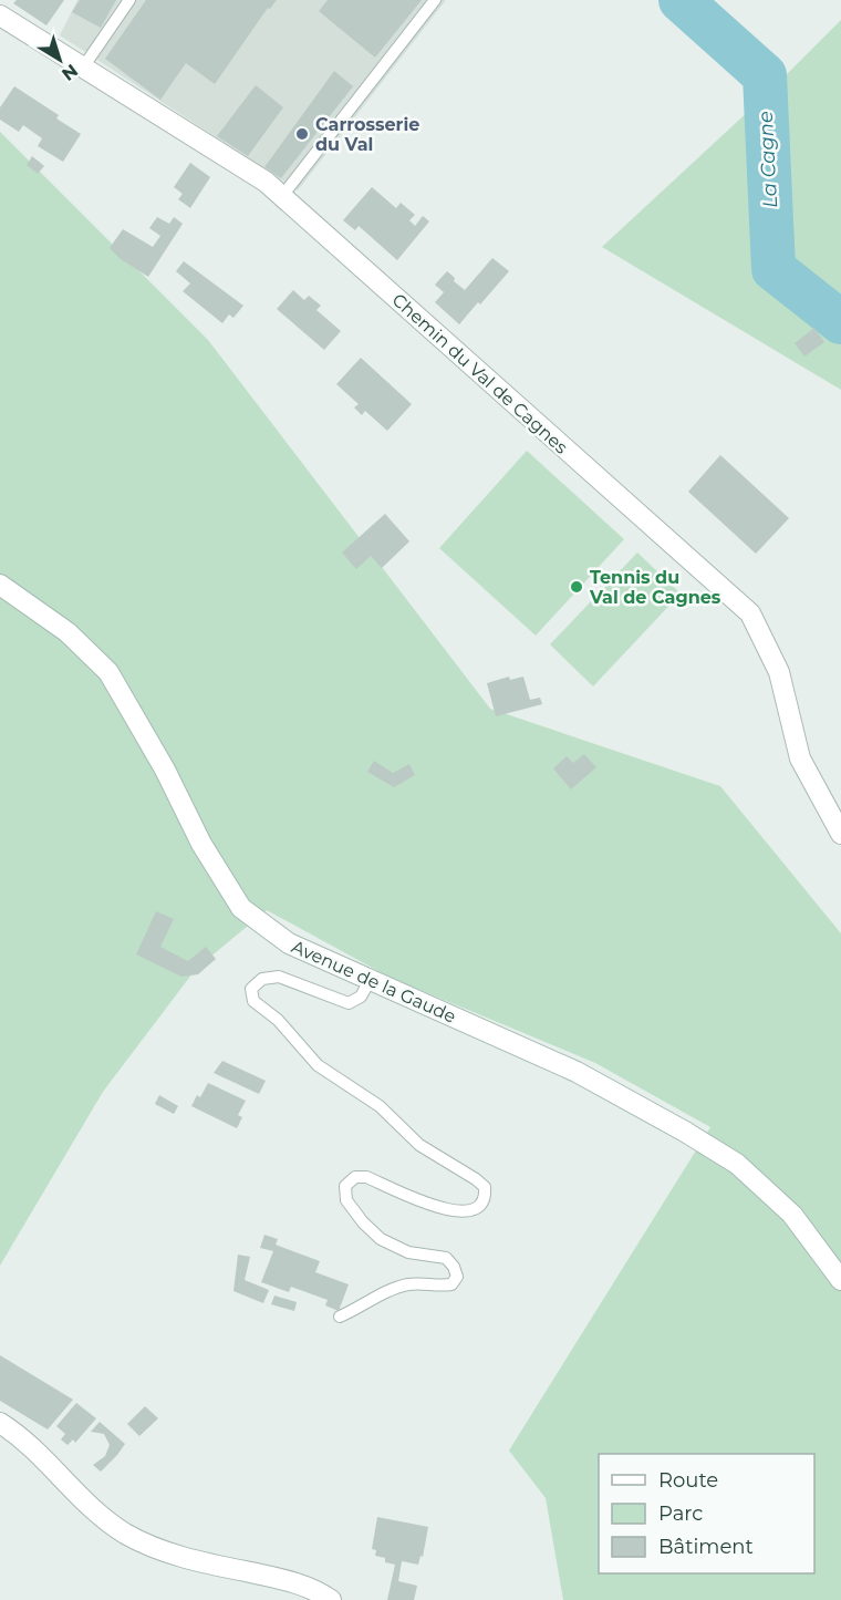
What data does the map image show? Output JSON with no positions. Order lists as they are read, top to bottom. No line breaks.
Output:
{"streets":{"street":["Chemin du Val de Cagnes","Avenue de la Gaude"]},"water":["La Cagne"],"places":["Carrosserie du Val","Tennis du Val de Cagnes"],"legend":["Route","Parc","Bâtiment"],"north":"bottom right"}
